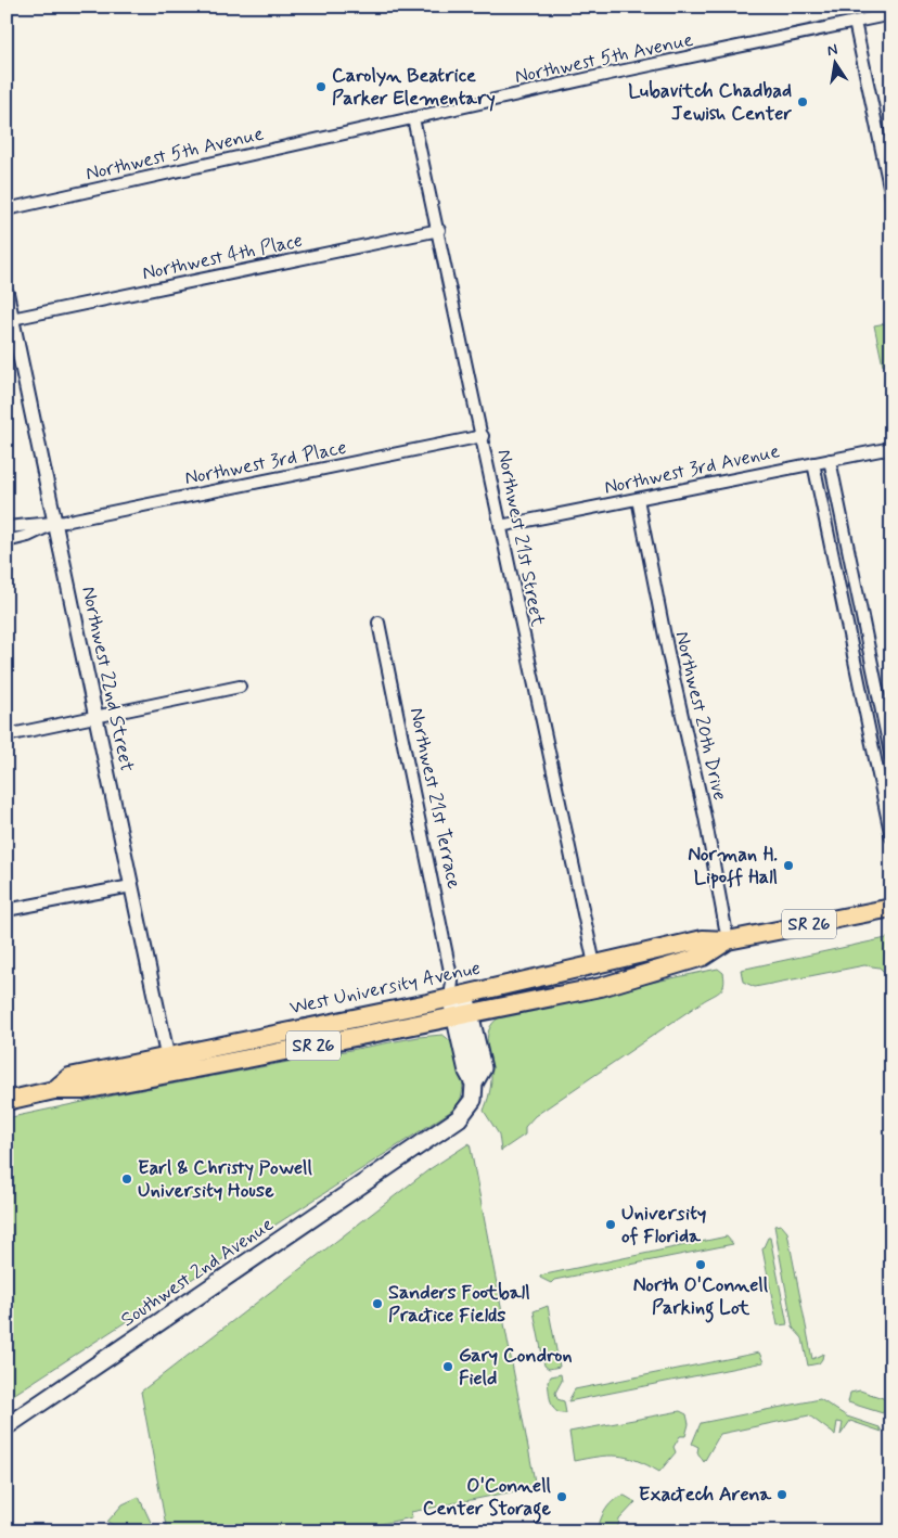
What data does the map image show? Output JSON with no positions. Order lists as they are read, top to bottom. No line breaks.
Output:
{"streets":{"main road":["Northwest 21st Terrace","SR 26","West University Avenue","Southwest 2nd Avenue"],"street":["Northwest 5th Avenue","Northwest 4th Place","Northwest 3rd Place","Northwest 3rd Avenue","Northwest 21st Street","Northwest 22nd Street","Northwest 20th Drive"]},"crossings":[["Northwest 5th Avenue","Northwest 21st Street"],["Northwest 4th Place","Northwest 21st Street"],["Northwest 4th Place","Northwest 22nd Street"],["Northwest 3rd Place","Northwest 21st Street"],["Northwest 3rd Place","Northwest 22nd Street"],["Northwest 3rd Avenue","Northwest 21st Street"],["Northwest 3rd Avenue","Northwest 20th Drive"],["Northwest 21st Street","West University Avenue"],["Northwest 22nd Street","West University Avenue"],["Northwest 20th Drive","West University Avenue"],["Northwest 21st Terrace","West University Avenue"],["Northwest 21st Terrace","Southwest 2nd Avenue"],["West University Avenue","Southwest 2nd Avenue"]],"places":["Carolyn Beatrice Parker Elementary","Lubavitch Chadbad Jewish Center","Norman H. Lipoff Hall","Earl & Christy Powell University House","University of Florida","North O'Connell Parking Lot","Sanders Football Practice Fields","Gary Condron Field","Exactech Arena","O'Connell Center Storage"],"north":"top"}
